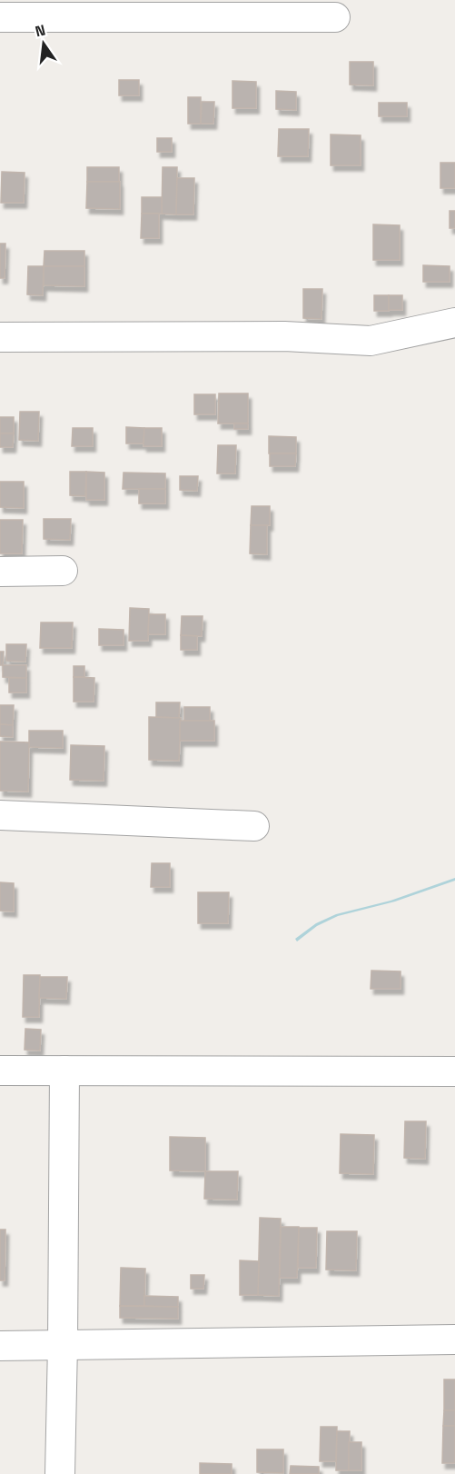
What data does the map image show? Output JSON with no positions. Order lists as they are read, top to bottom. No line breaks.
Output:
{"north":"top"}
